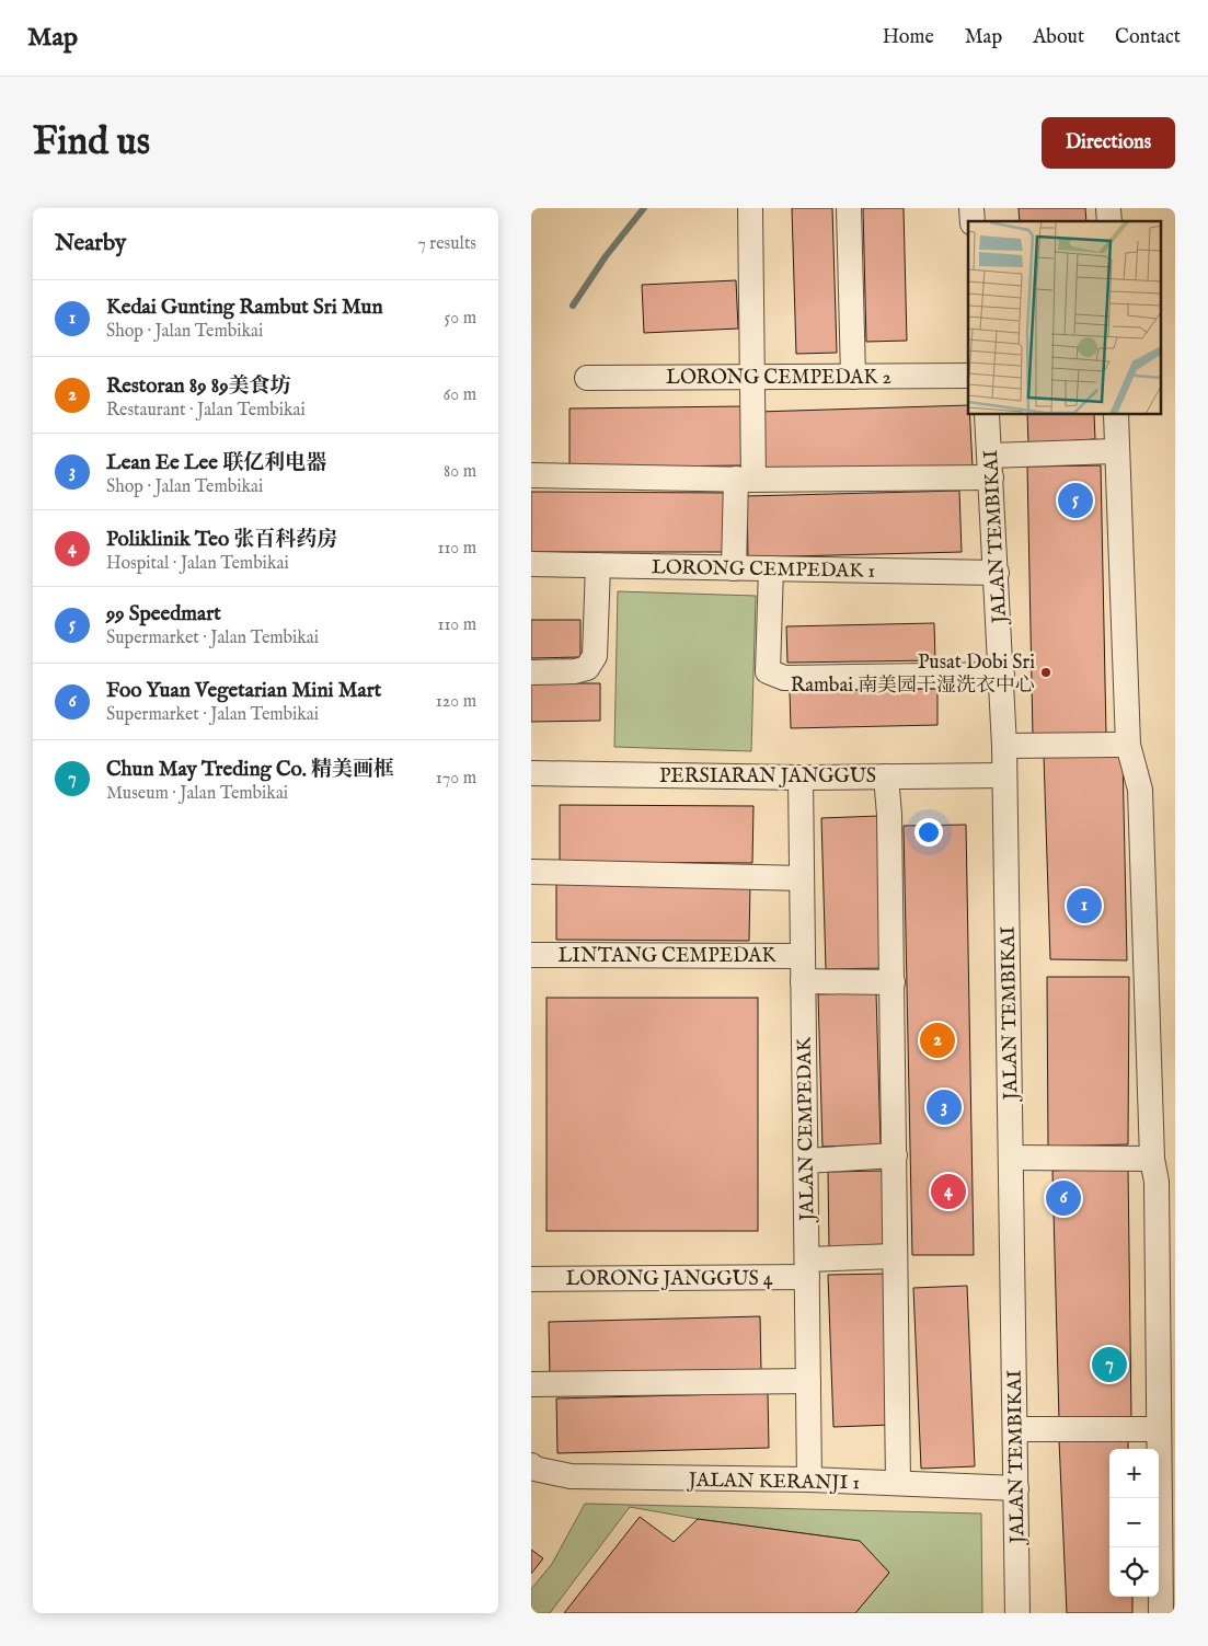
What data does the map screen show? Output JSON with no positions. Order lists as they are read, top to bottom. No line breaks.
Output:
{"streets":{"street":["LORONG CEMPEDAK 2","JALAN TEMBIKAI","LORONG CEMPEDAK 1","PERSIARAN JANGGUS","LINTANG CEMPEDAK","JALAN CEMPEDAK","LORONG JANGGUS 4","JALAN KERANJI 1"]},"crossings":[["JALAN TEMBIKAI","LORONG CEMPEDAK 1"],["JALAN TEMBIKAI","PERSIARAN JANGGUS"],["JALAN TEMBIKAI","JALAN KERANJI 1"],["PERSIARAN JANGGUS","JALAN CEMPEDAK"],["LINTANG CEMPEDAK","JALAN CEMPEDAK"],["JALAN CEMPEDAK","LORONG JANGGUS 4"],["JALAN CEMPEDAK","JALAN KERANJI 1"]],"places":["Pusat Dobi Sri Rambai 南美园干湿洗衣中心"],"page":{"header":"Map","nav":["Home","Map","About","Contact"],"buttons":"Directions","title":"Find us","heading":["Nearby","7 results"],"list":[{"mark":"1","name":"Kedai Gunting Rambut Sri Mun","note":"Shop · Jalan Tembikai","value":"50 m"},{"mark":"2","name":"Restoran 89 89美食坊","note":"Restaurant · Jalan Tembikai","value":"60 m"},{"mark":"3","name":"Lean Ee Lee 联亿利电器","note":"Shop · Jalan Tembikai","value":"80 m"},{"mark":"4","name":"Poliklinik Teo 张百科药房","note":"Hospital · Jalan Tembikai","value":"110 m"},{"mark":"5","name":"99 Speedmart","note":"Supermarket · Jalan Tembikai","value":"110 m"},{"mark":"6","name":"Foo Yuan Vegetarian Mini Mart","note":"Supermarket · Jalan Tembikai","value":"120 m"},{"mark":"7","name":"Chun May Treding Co. 精美画框","note":"Museum · Jalan Tembikai","value":"170 m"}],"pins":["5","1","2","3","4","6","7"],"map_buttons":["+","−"]}}
